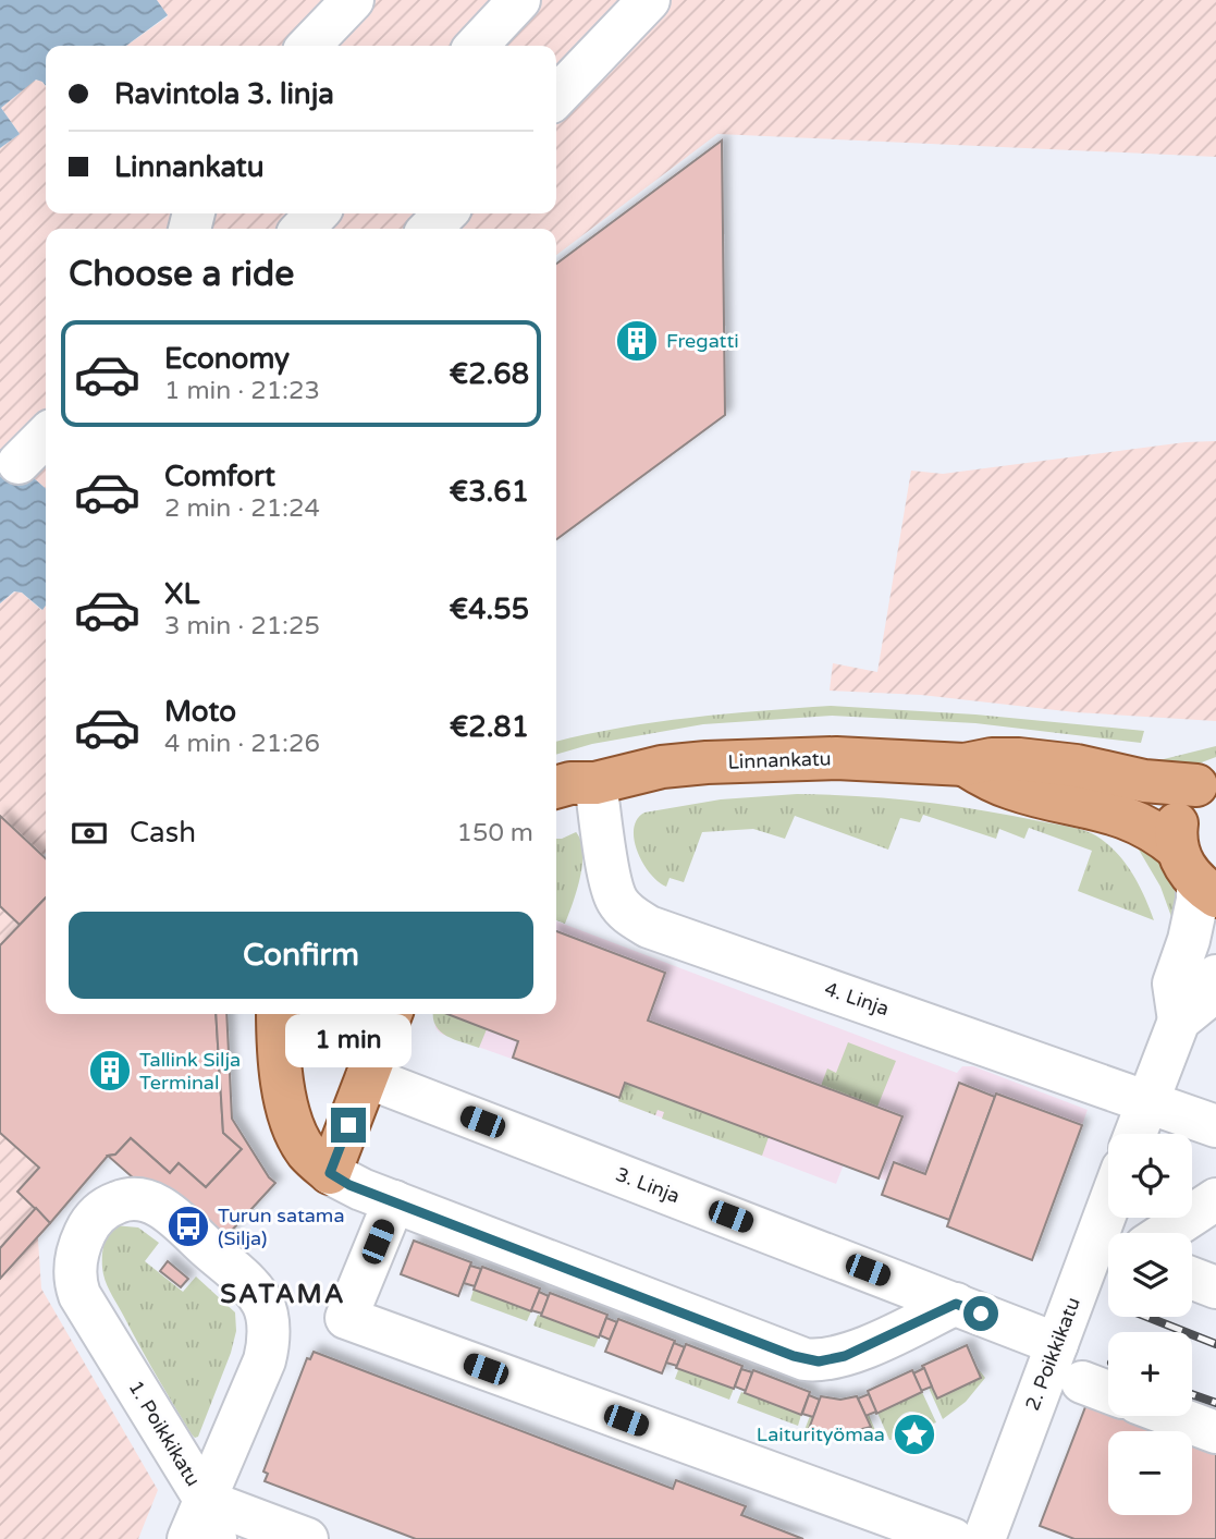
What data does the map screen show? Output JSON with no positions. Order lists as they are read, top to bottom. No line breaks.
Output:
{"streets":{"main road":["Linnankatu"],"street":["4. Linja","3. Linja","2. Poikkikatu","1. Poikkikatu"]},"crossings":[["Linnankatu","4. Linja"],["3. Linja","2. Poikkikatu"]],"districts":["SATAMA"],"places":{"building":["Fregatti","Tallink Silja Terminal"],"bus stop":["Turun satama (Silja)"],"place":["Laiturityömaa"]},"page":{"banner":["Ravintola 3. linja","Linnankatu"],"heading":"Choose a ride","list":[{"name":"Economy","note":"1 min · 21:23","value":"€2.68"},{"name":"Comfort","note":"2 min · 21:24","value":"€3.61"},{"name":"XL","note":"3 min · 21:25","value":"€4.55"},{"name":"Moto","note":"4 min · 21:26","value":"€2.81"}],"pay":["Cash","150 m"],"buttons":"Confirm","bubble":"1 min","map_buttons":["+","−"]}}
